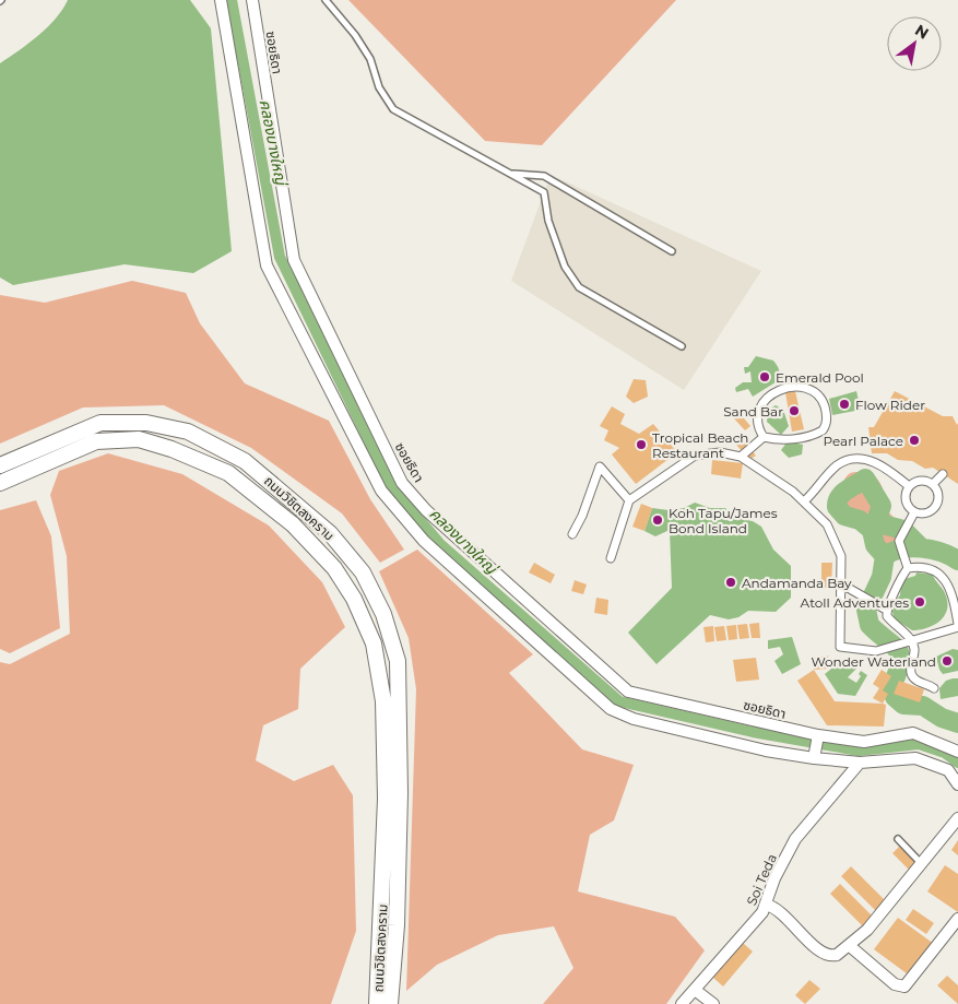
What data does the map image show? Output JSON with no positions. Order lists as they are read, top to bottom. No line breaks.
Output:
{"streets":{"main road":["ถนนวิชิตสงคราม"],"street":["ซอยธิดา","Soi Teda"]},"water":["คลองบางใหญ่"],"places":["Emerald Pool","Flow Rider","Sand Bar","Pearl Palace","Tropical Beach Restaurant","Koh Tapu/James Bond Island","Andamanda Bay","Atoll Adventures","Wonder Waterland"],"north":"top right"}
